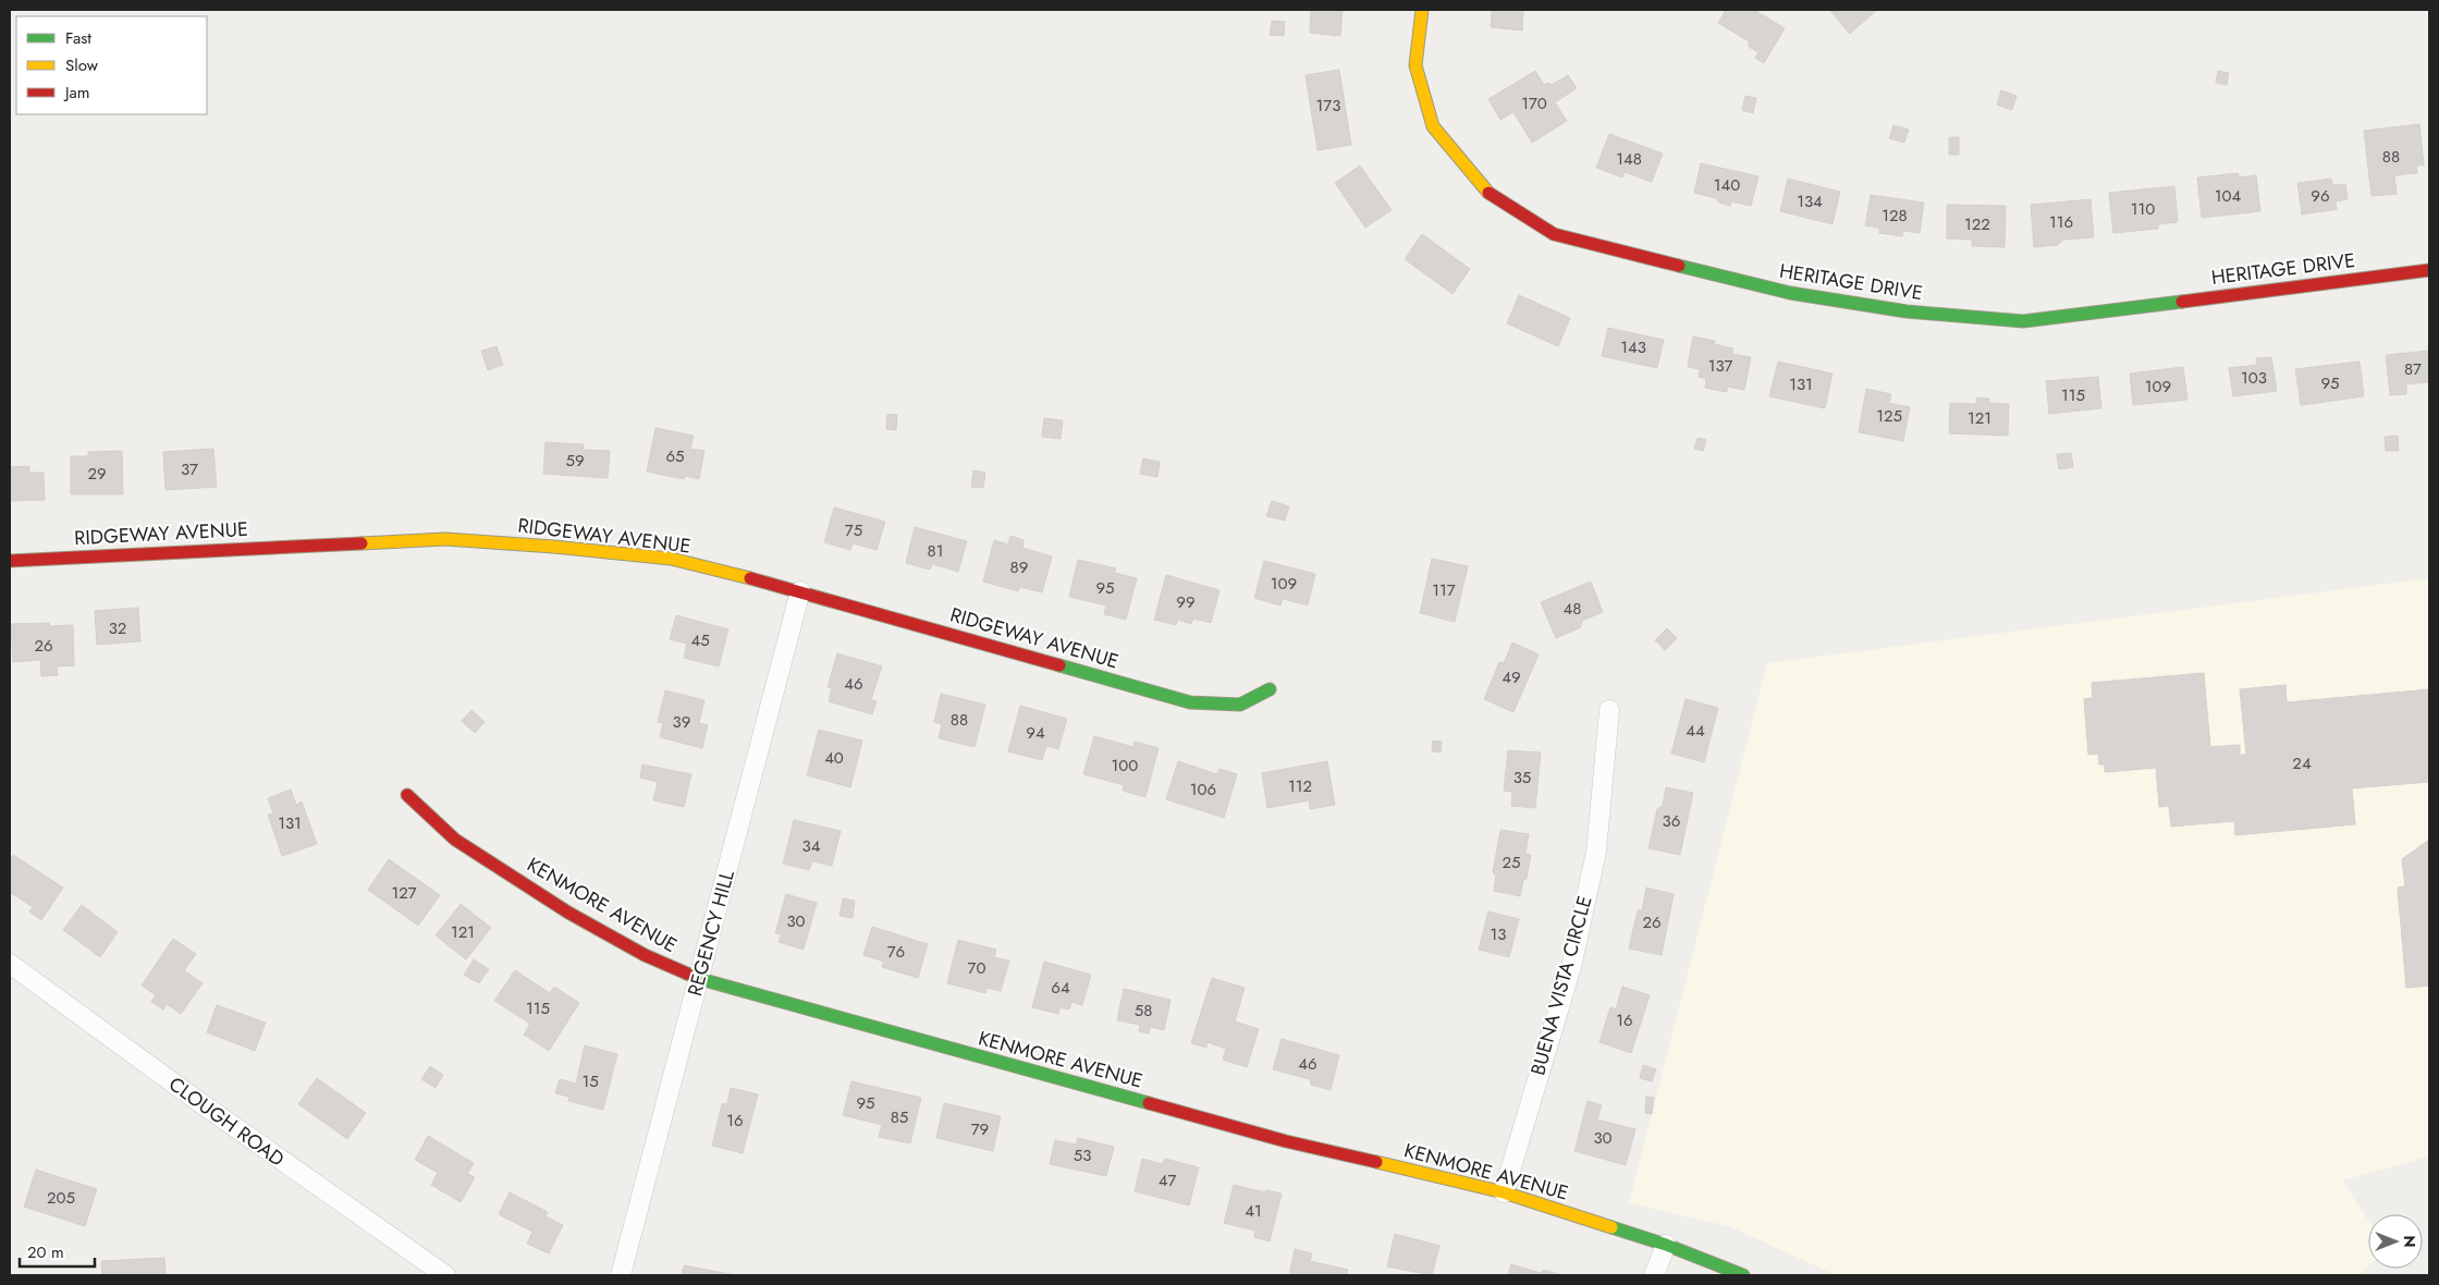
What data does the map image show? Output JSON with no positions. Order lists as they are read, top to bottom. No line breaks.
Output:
{"streets":{"street":["HERITAGE DRIVE","RIDGEWAY AVENUE","KENMORE AVENUE","REGENCY HILL","BUENA VISTA CIRCLE","CLOUGH ROAD"]},"crossings":[["RIDGEWAY AVENUE","REGENCY HILL"],["KENMORE AVENUE","REGENCY HILL"],["KENMORE AVENUE","BUENA VISTA CIRCLE"]],"house_numbers":["170","173","88","148","140","104","96","134","110","128","116","122","143","137","87","103","95","131","109","115","125","121","65","59","37","29","75","81","89","109","95","117","99","48","32","45","26","49","46","88","39","44","94","40","24","100","35","112","106","36","131","34","25","127","30","26","121","13","76","70","64","115","58","16","46","15","95","85","16","79","30","53","47","205","41"],"legend":["Fast","Slow","Jam"],"scale_bar":"20 m","north":"right"}
